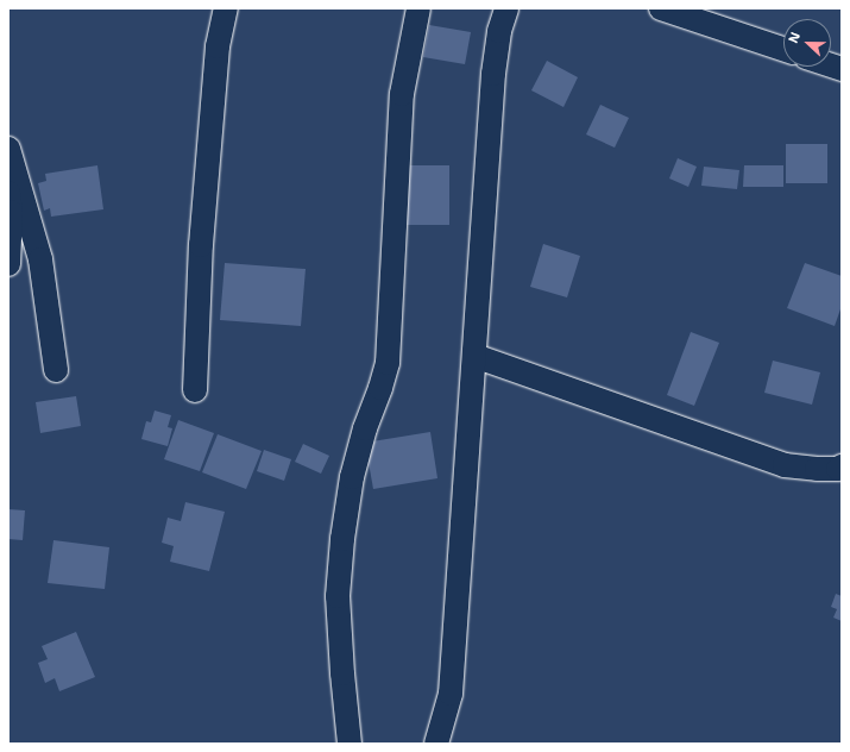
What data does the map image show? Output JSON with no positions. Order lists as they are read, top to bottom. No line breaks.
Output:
{"north":"left"}
